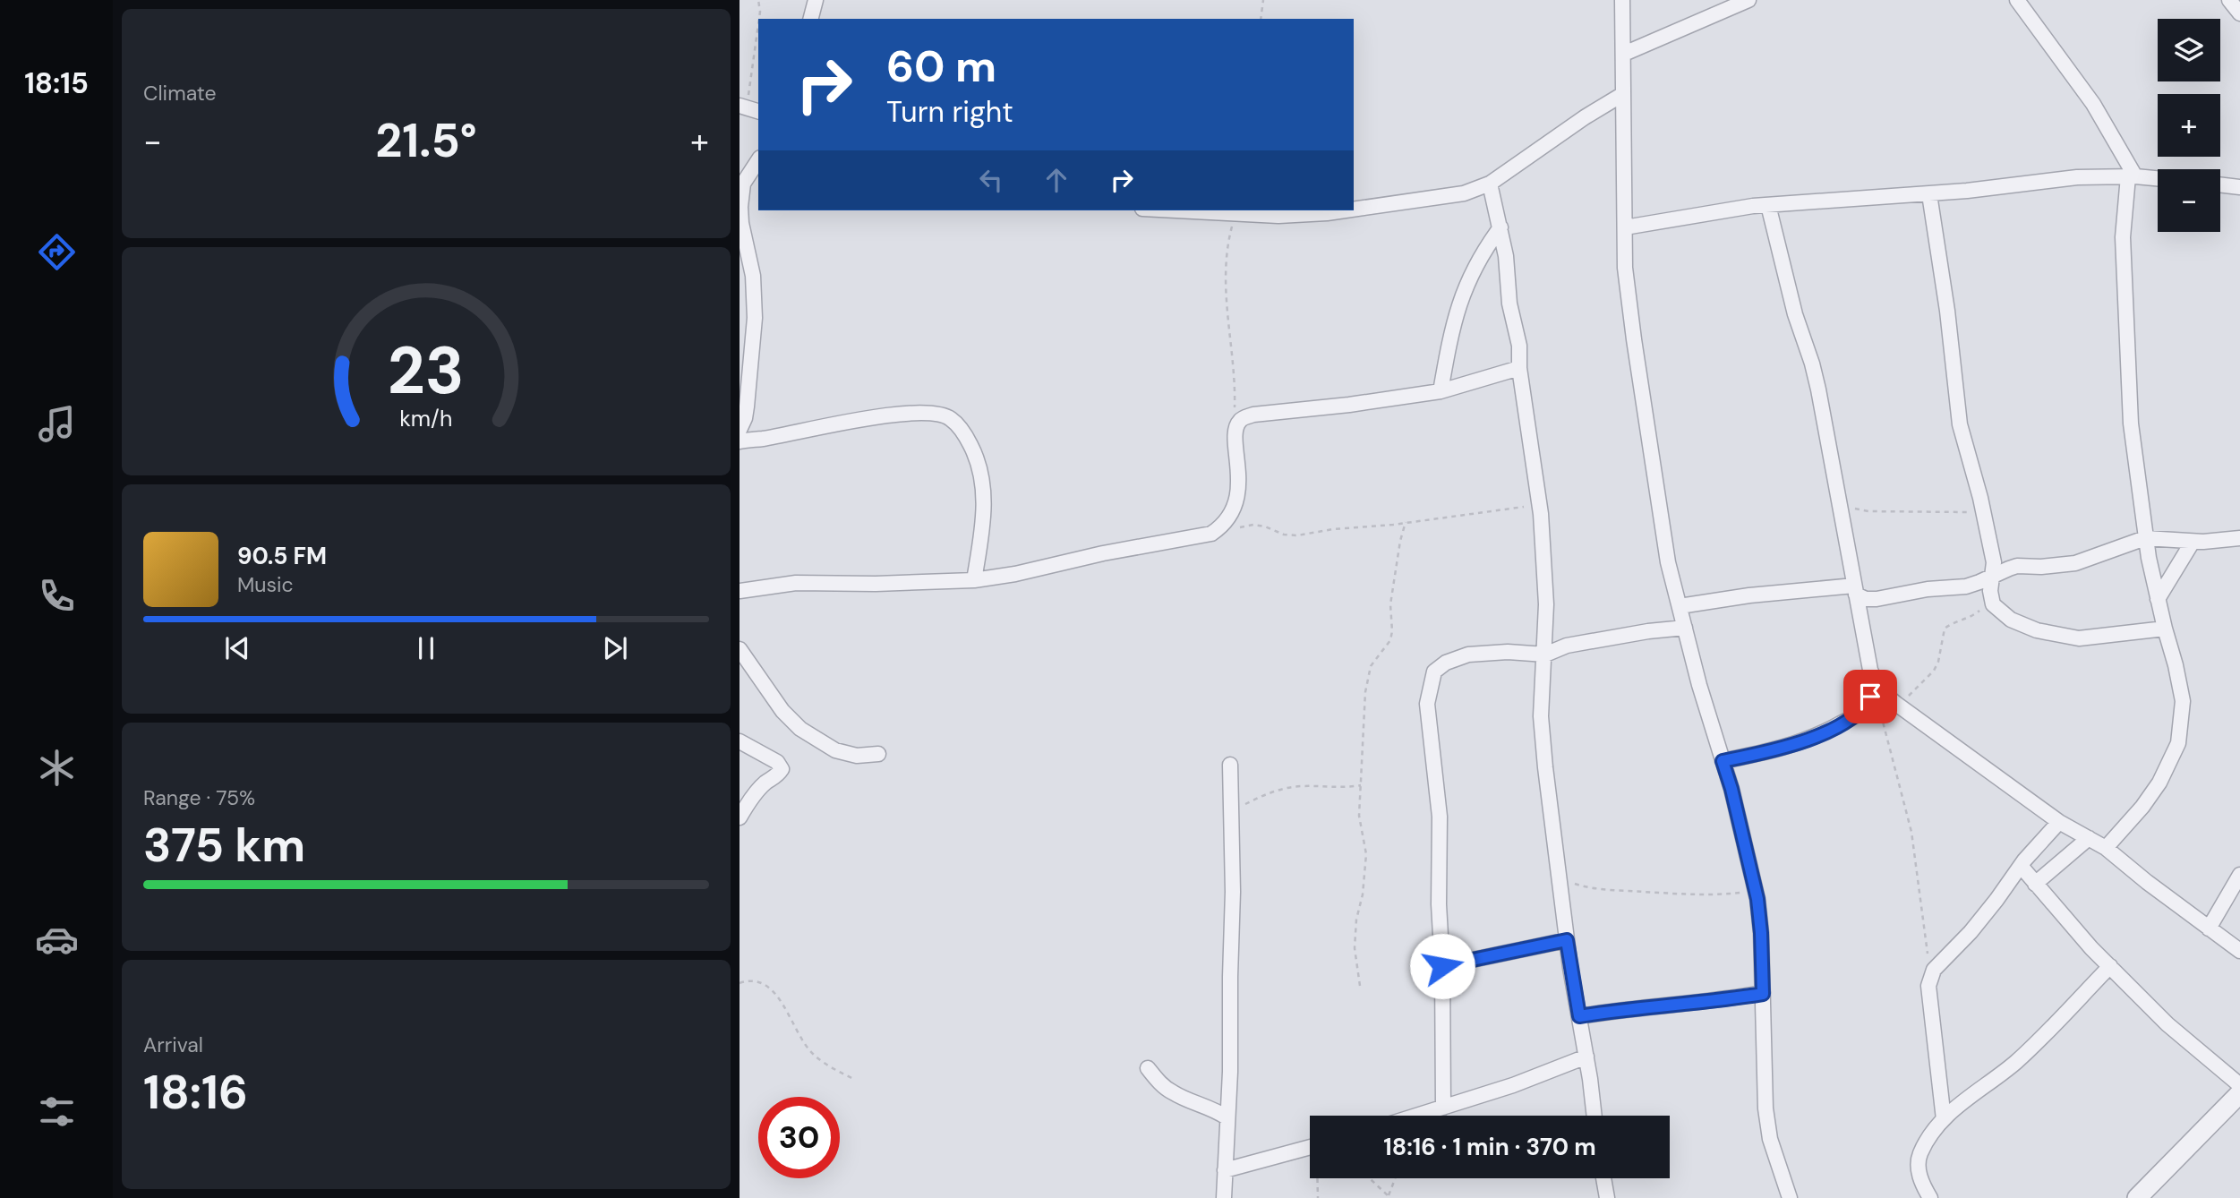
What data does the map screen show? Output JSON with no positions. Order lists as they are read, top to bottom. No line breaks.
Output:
{"page":{"tabs":"18:15","tile":["Climate",["Range · 75%","375 km"],["Arrival","18:16"]],"map_buttons":["+","−"],"turn":["60 m","Turn right"],"heat":["−","21.5°","+"],"song":["90.5 FM","Music"],"limit":"30","trip":"18:16 · 1 min · 370 m","gauge":["23","km/h"]}}
